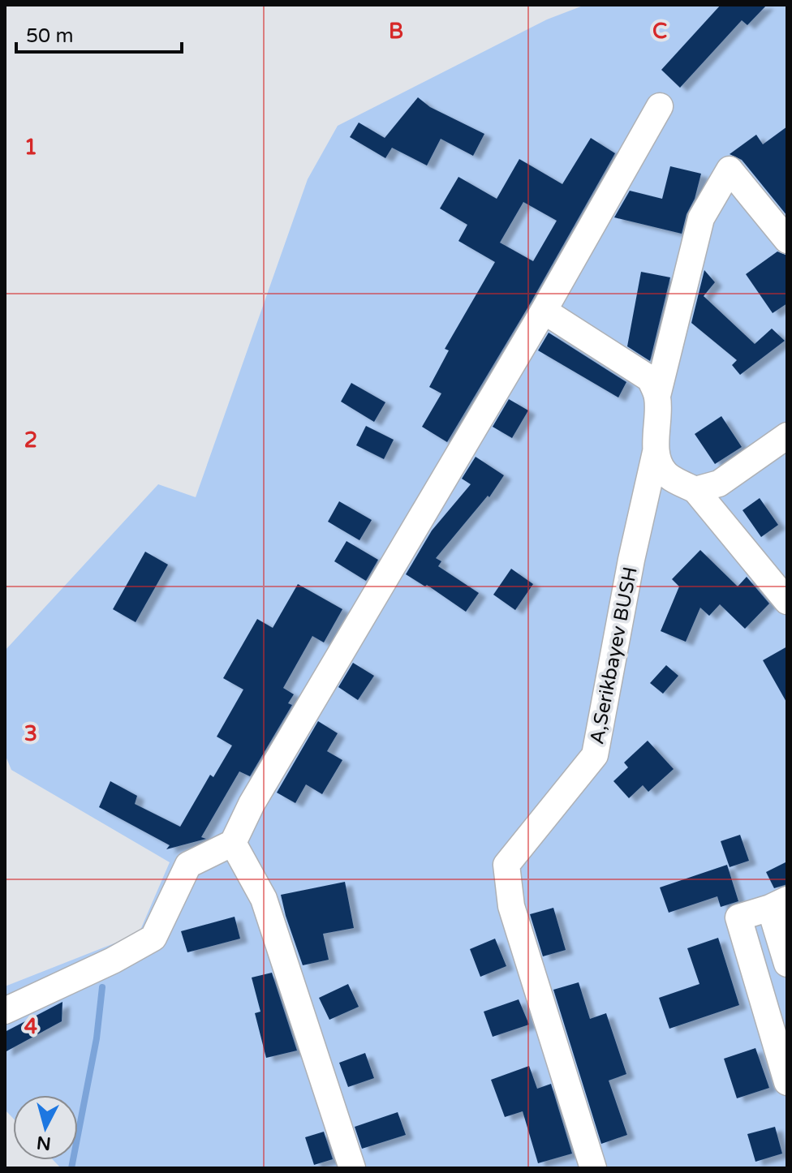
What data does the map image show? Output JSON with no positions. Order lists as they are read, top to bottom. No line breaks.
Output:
{"streets":{"street":["A,Serikbayev BUSH"]},"scale_bar":"50 m","north":"bottom","grid":{"columns":["B","C"],"rows":["1","2","3","4"]}}
